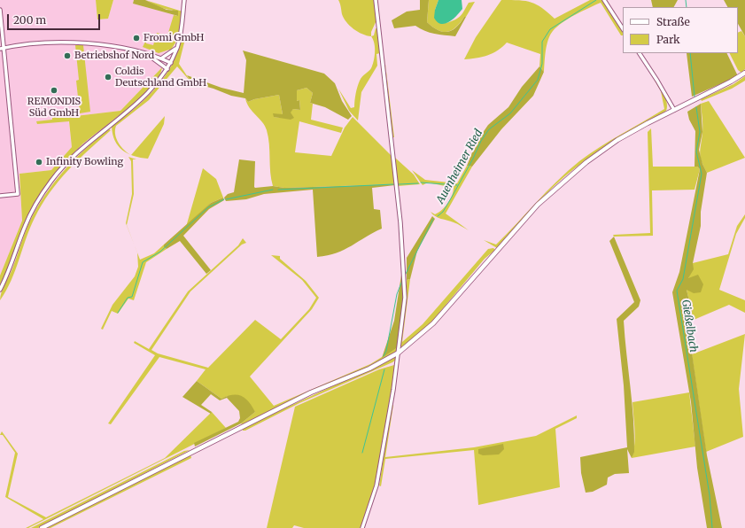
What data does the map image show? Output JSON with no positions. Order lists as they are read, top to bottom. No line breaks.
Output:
{"water":["Auenheimer Ried","Gießelbach"],"places":["Fromi GmbH","Betriebshof Nord","Coldis Deutschland GmbH","REMONDIS Süd GmbH","Infinity Bowling"],"legend":["Straße","Park"],"scale_bar":"200 m"}
